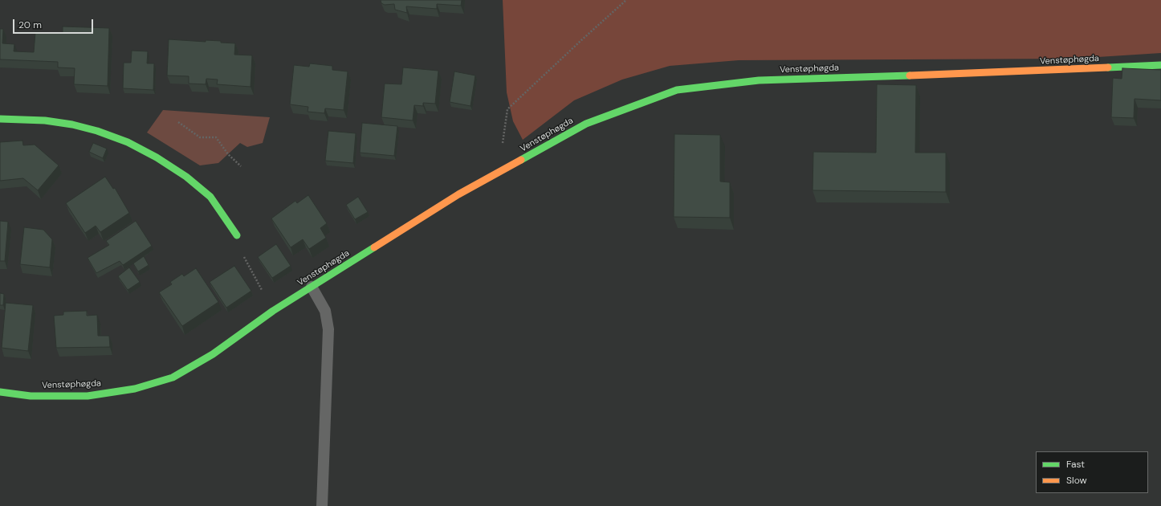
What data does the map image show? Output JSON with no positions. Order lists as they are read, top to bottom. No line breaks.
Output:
{"streets":{"street":["Venstøphøgda"]},"legend":["Fast","Slow"],"scale_bar":"20 m"}
